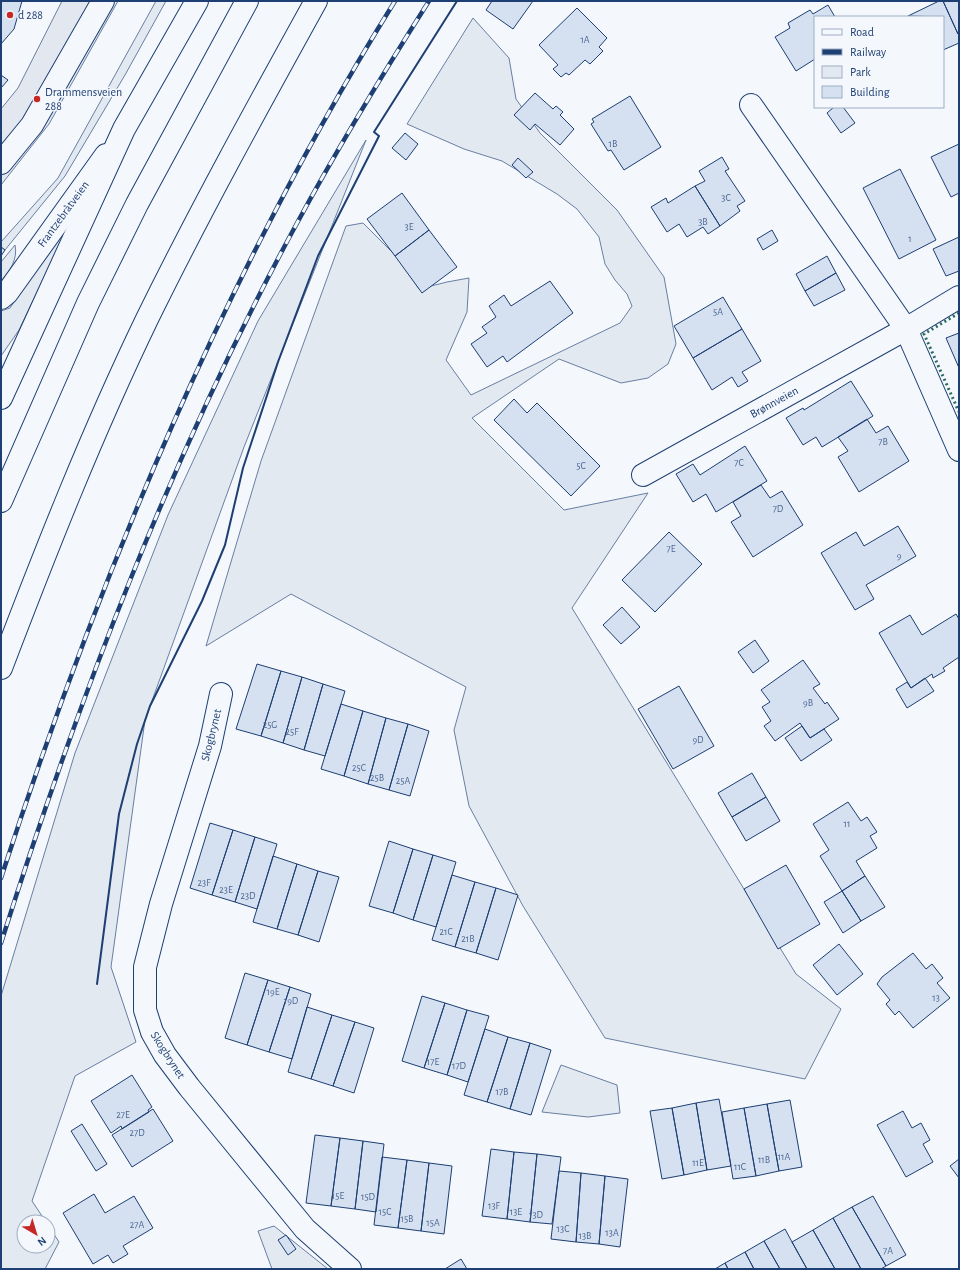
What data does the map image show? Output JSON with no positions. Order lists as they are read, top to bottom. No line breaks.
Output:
{"streets":{"main road":["Frantzebråtveien","Brønnveien","Skogbrynet"]},"places":["d 288","Drammensveien 288"],"house_numbers":["1A","1B","3C","3B","3E","1","5A","7B","7C","5C","7D","7E","9","9B","25G","25F","9D","25C","25B","25A","11","23F","23E","23D","21C","21B","19E","13","19D","17E","17D","17B","27E","27D","11A","11B","11E","11C","15E","15D","13F","15C","13E","13D","15B","15A","27A","13C","13A","13B","7A"],"legend":["Road","Railway","Park","Building"],"north":"bottom right"}
